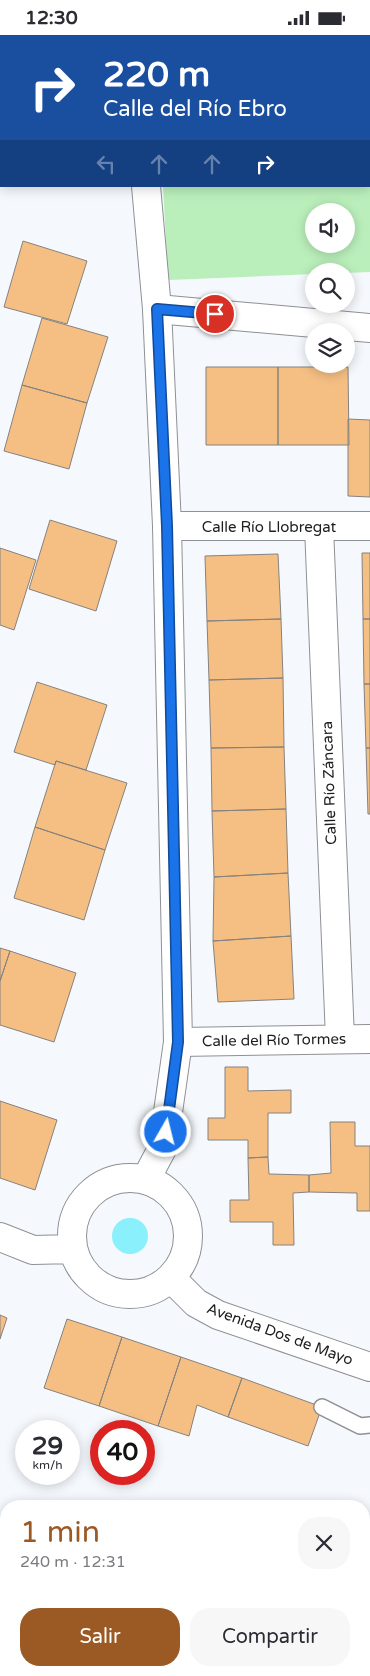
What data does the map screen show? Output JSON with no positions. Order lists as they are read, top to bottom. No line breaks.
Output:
{"streets":{"street":["Calle Río Llobregat","Calle Río Záncara","Calle del Río Tormes","Avenida Dos de Mayo"]},"crossings":[["Calle Río Llobregat","Calle Río Záncara"],["Calle Río Záncara","Calle del Río Tormes"]],"page":{"status":"12:30","turn":["220 m","Calle del Río Ebro"],"speed":"29 km/h","limit":"40","heading":["1 min","240 m · 12:31"],"buttons":["Salir","Compartir"]}}
